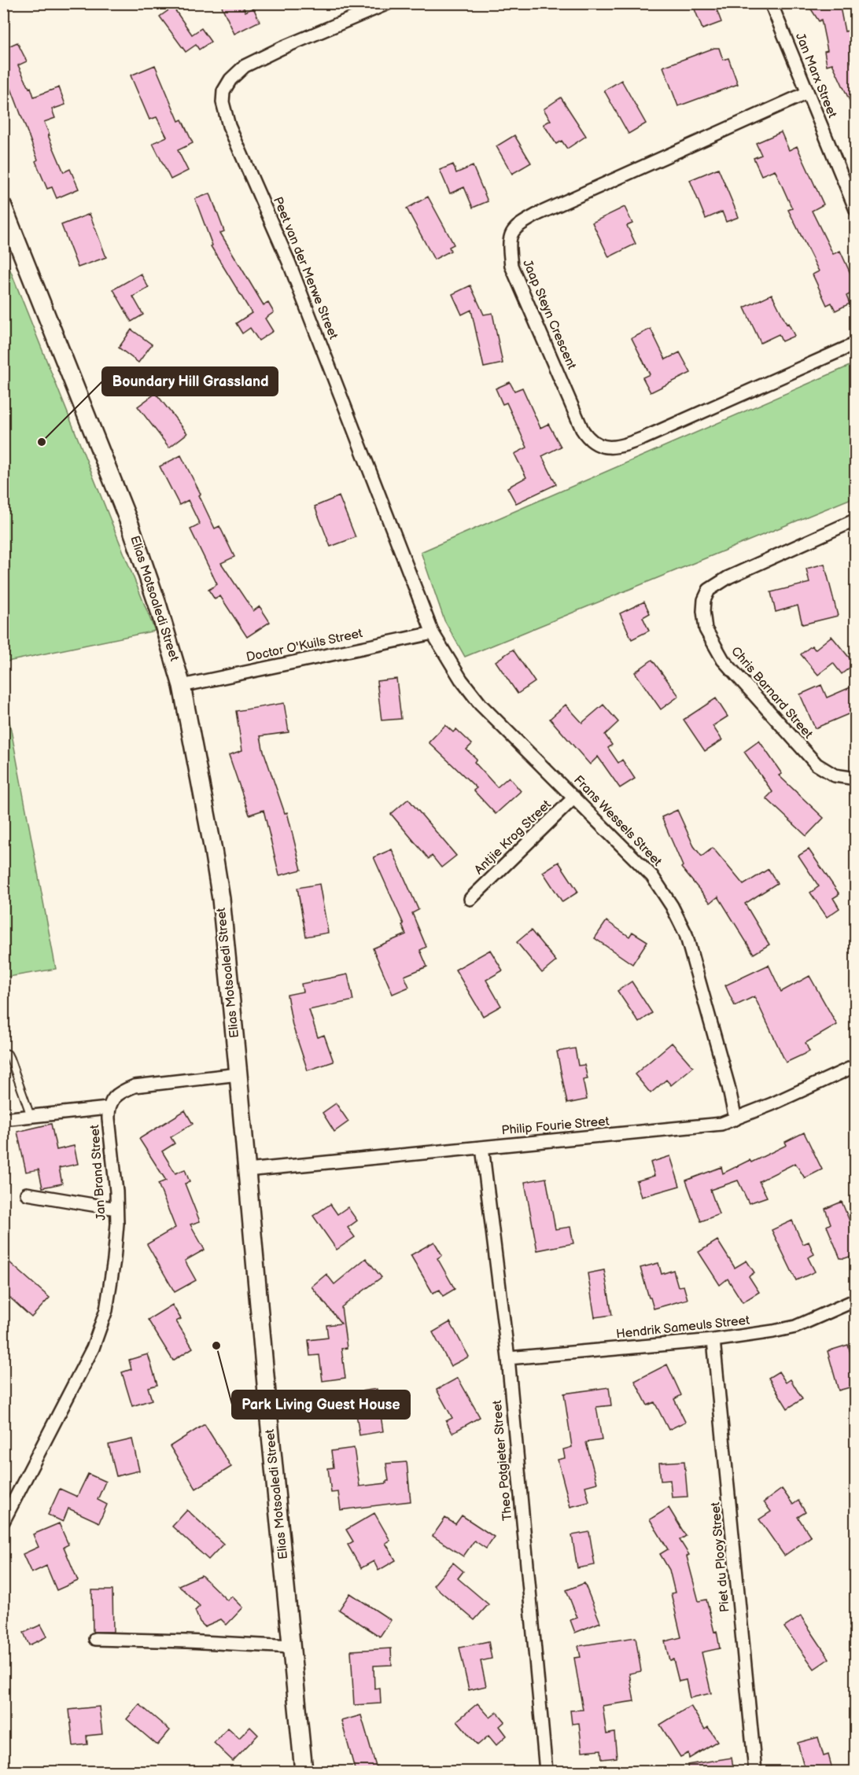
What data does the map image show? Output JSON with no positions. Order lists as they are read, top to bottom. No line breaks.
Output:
{"streets":{"street":["Jan Marx Street","Peet van der Merwe Street","Jaap Steyn Crescent","Elias Motsoaledi Street","Doctor O'Kuils Street","Chris Barnard Street","Frans Wessels Street","Antjie Krog Street","Philip Fourie Street","Jan Brand Street","Hendrik Sameuls Street","Theo Potgieter Street","Piet du Plooy Street"]},"crossings":[["Jan Marx Street","Jaap Steyn Crescent"],["Peet van der Merwe Street","Doctor O'Kuils Street"],["Peet van der Merwe Street","Frans Wessels Street"],["Elias Motsoaledi Street","Doctor O'Kuils Street"],["Elias Motsoaledi Street","Philip Fourie Street"],["Elias Motsoaledi Street","Jan Brand Street"],["Doctor O'Kuils Street","Frans Wessels Street"],["Frans Wessels Street","Antjie Krog Street"],["Frans Wessels Street","Philip Fourie Street"],["Philip Fourie Street","Theo Potgieter Street"],["Hendrik Sameuls Street","Theo Potgieter Street"],["Hendrik Sameuls Street","Piet du Plooy Street"]],"places":["Boundary Hill Grassland","Park Living Guest House"]}
